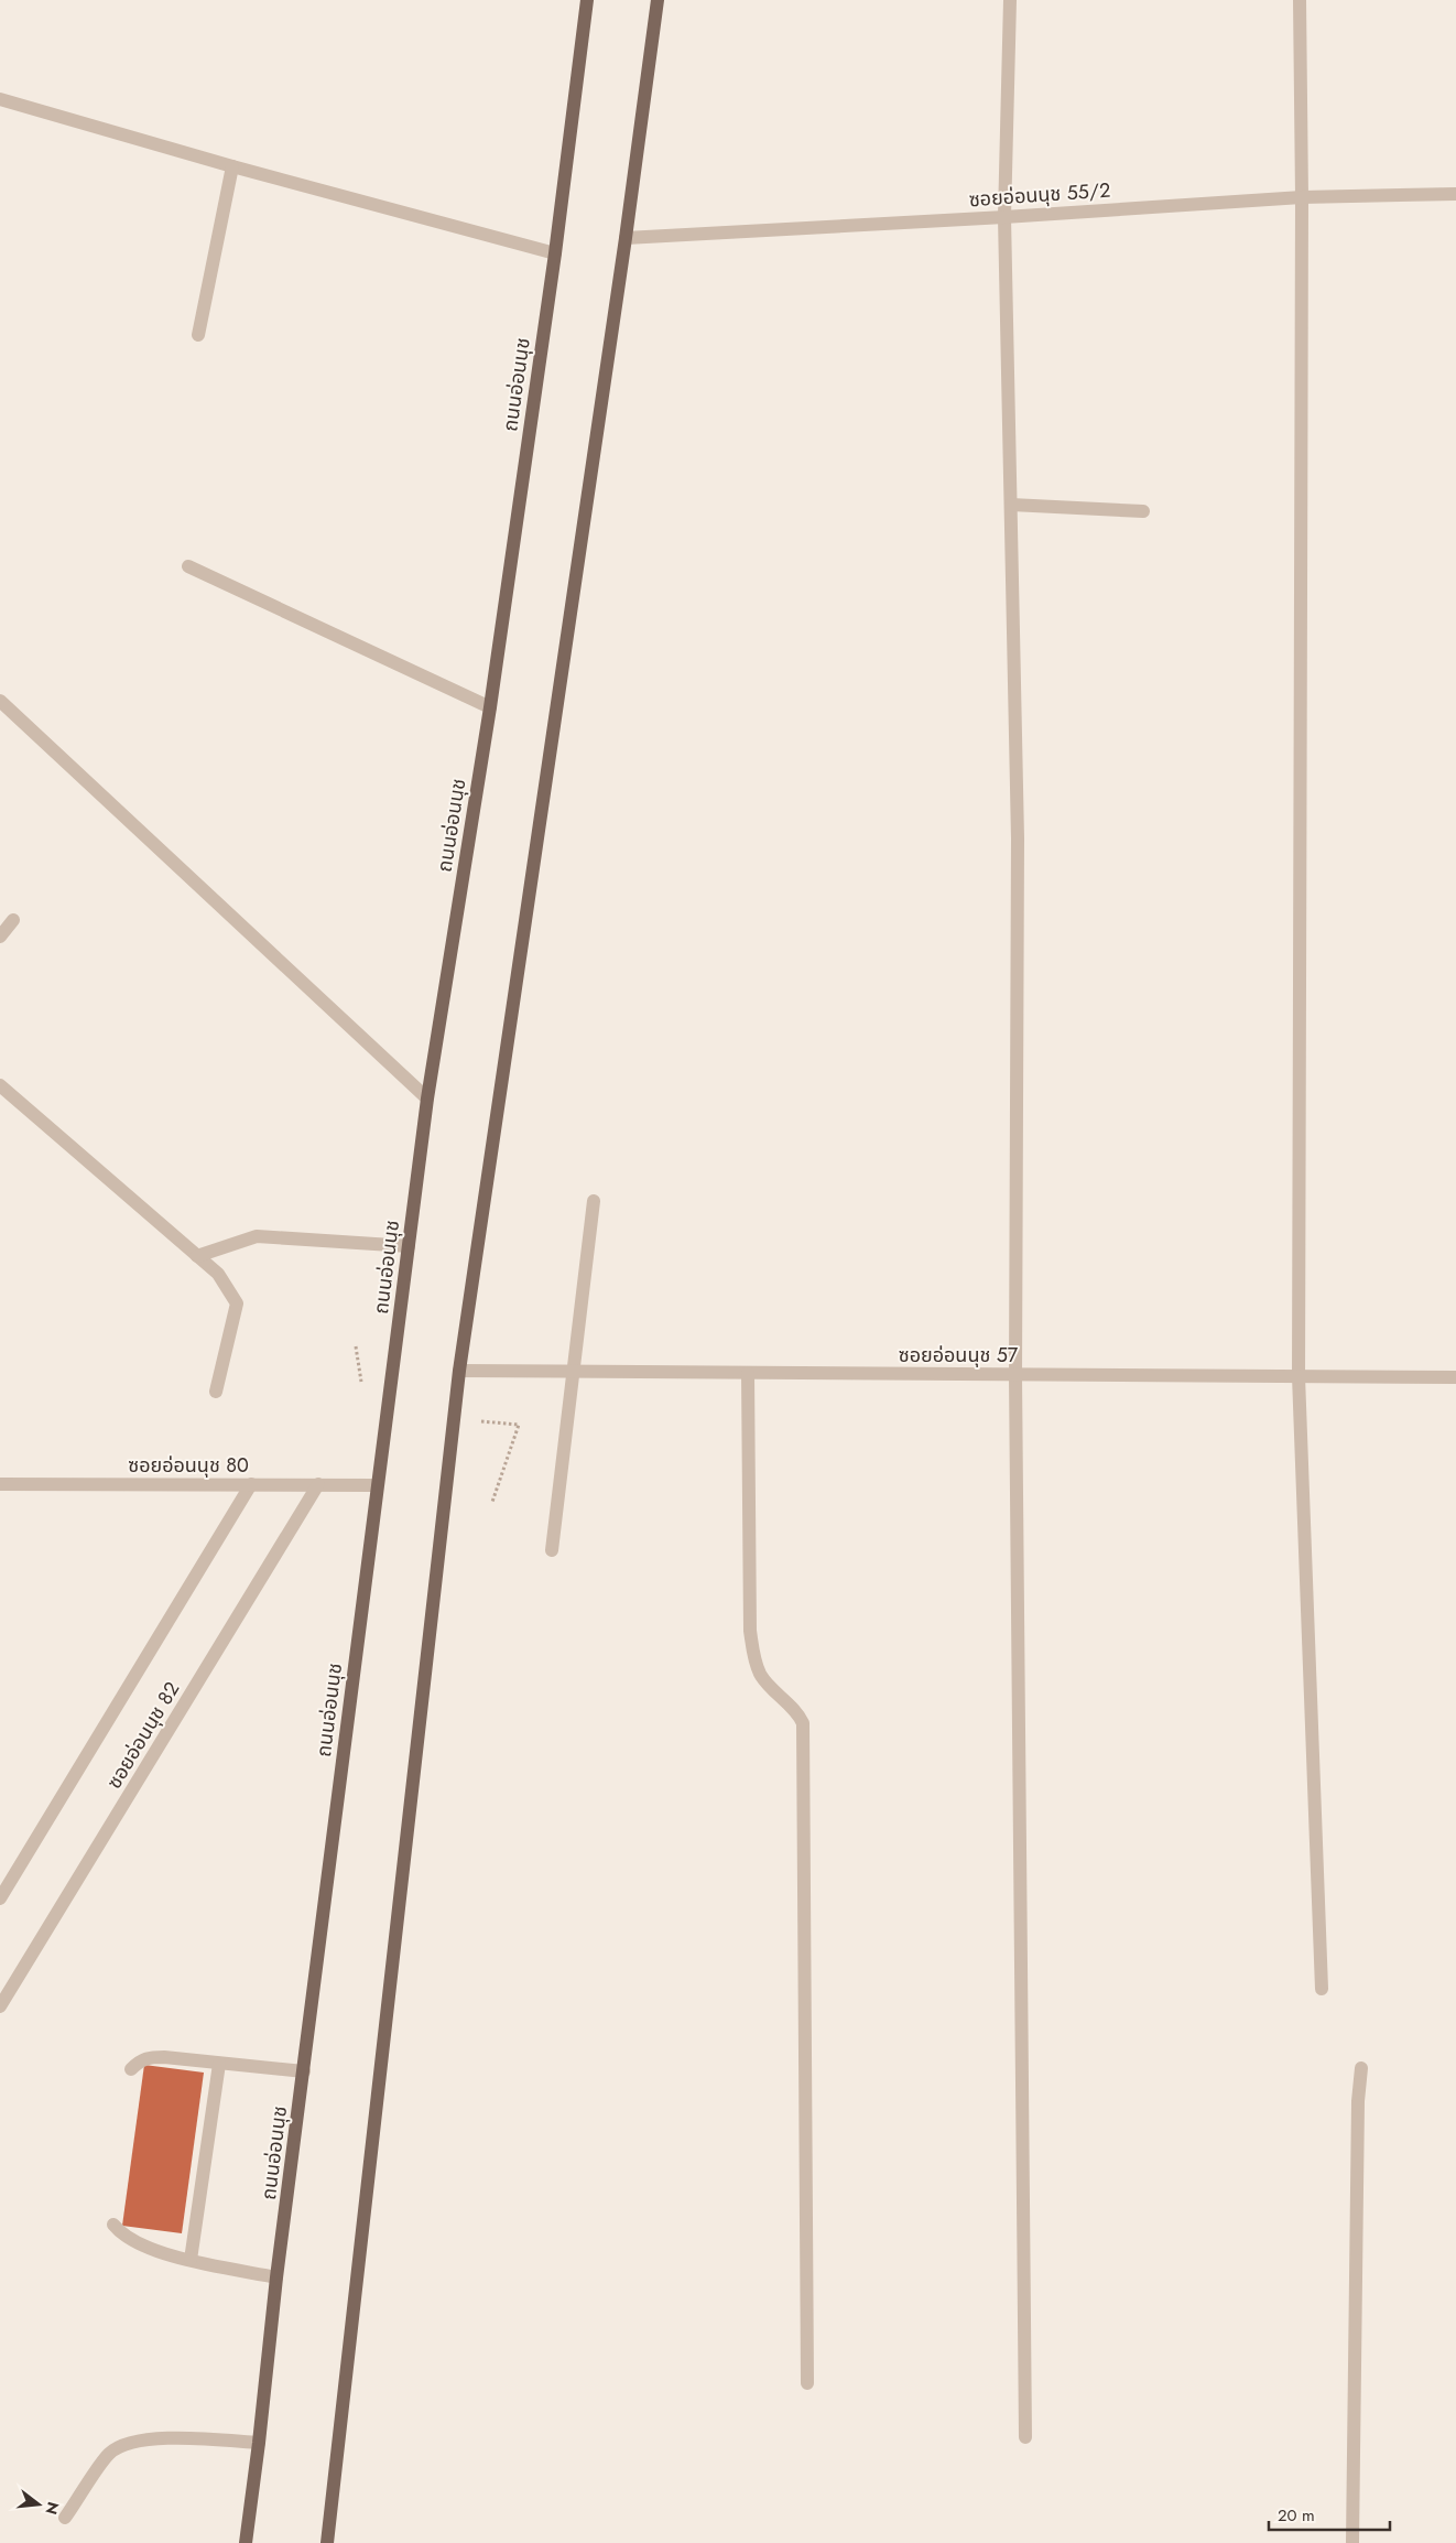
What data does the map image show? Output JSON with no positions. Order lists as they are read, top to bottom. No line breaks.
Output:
{"streets":{"main road":["ถนนอ่อนนุช"],"street":["ซอยอ่อนนุช 55/2","ซอยอ่อนนุช 57","ซอยอ่อนนุช 80","ซอยอ่อนนุช 82"]},"crossings":[["ถนนอ่อนนุช","ซอยอ่อนนุช 80"],["ซอยอ่อนนุช 80","ซอยอ่อนนุช 82"]],"scale_bar":"20 m","north":"right"}
